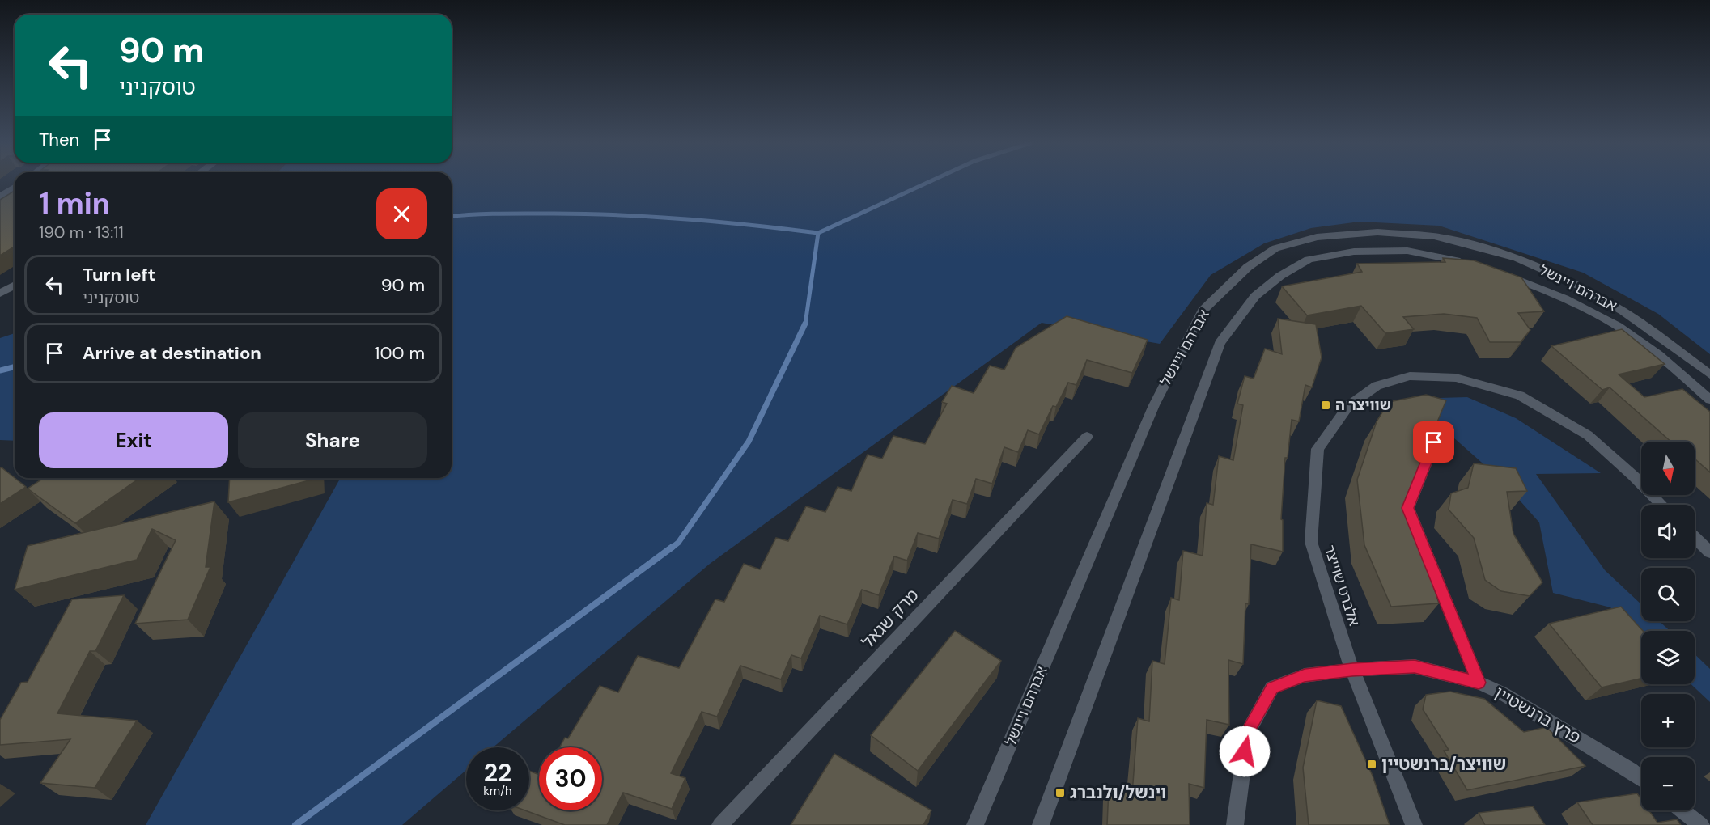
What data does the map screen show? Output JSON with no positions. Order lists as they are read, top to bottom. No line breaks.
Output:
{"streets":{"main road":["אברהם ויינשל","אלברט שוייצר","מרק שגאל","פרץ ברנשטיין"]},"crossings":[["אלברט שוייצר","פרץ ברנשטיין"]],"places":{"transit":["שוויצר ה","שוויצר/ברנשטיין","וינשל/ולנברג"]},"north":"bottom","page":{"turn":["90 m","טוסקניני"],"then":"Then","heading":["1 min","190 m · 13:11"],"list":[{"name":"Turn left","note":"טוסקניני","value":"90 m"},{"name":"Arrive at destination","value":"100 m"}],"buttons":["Exit","Share"],"map_buttons":["+","−"],"speed":"22 km/h","limit":"30"}}
